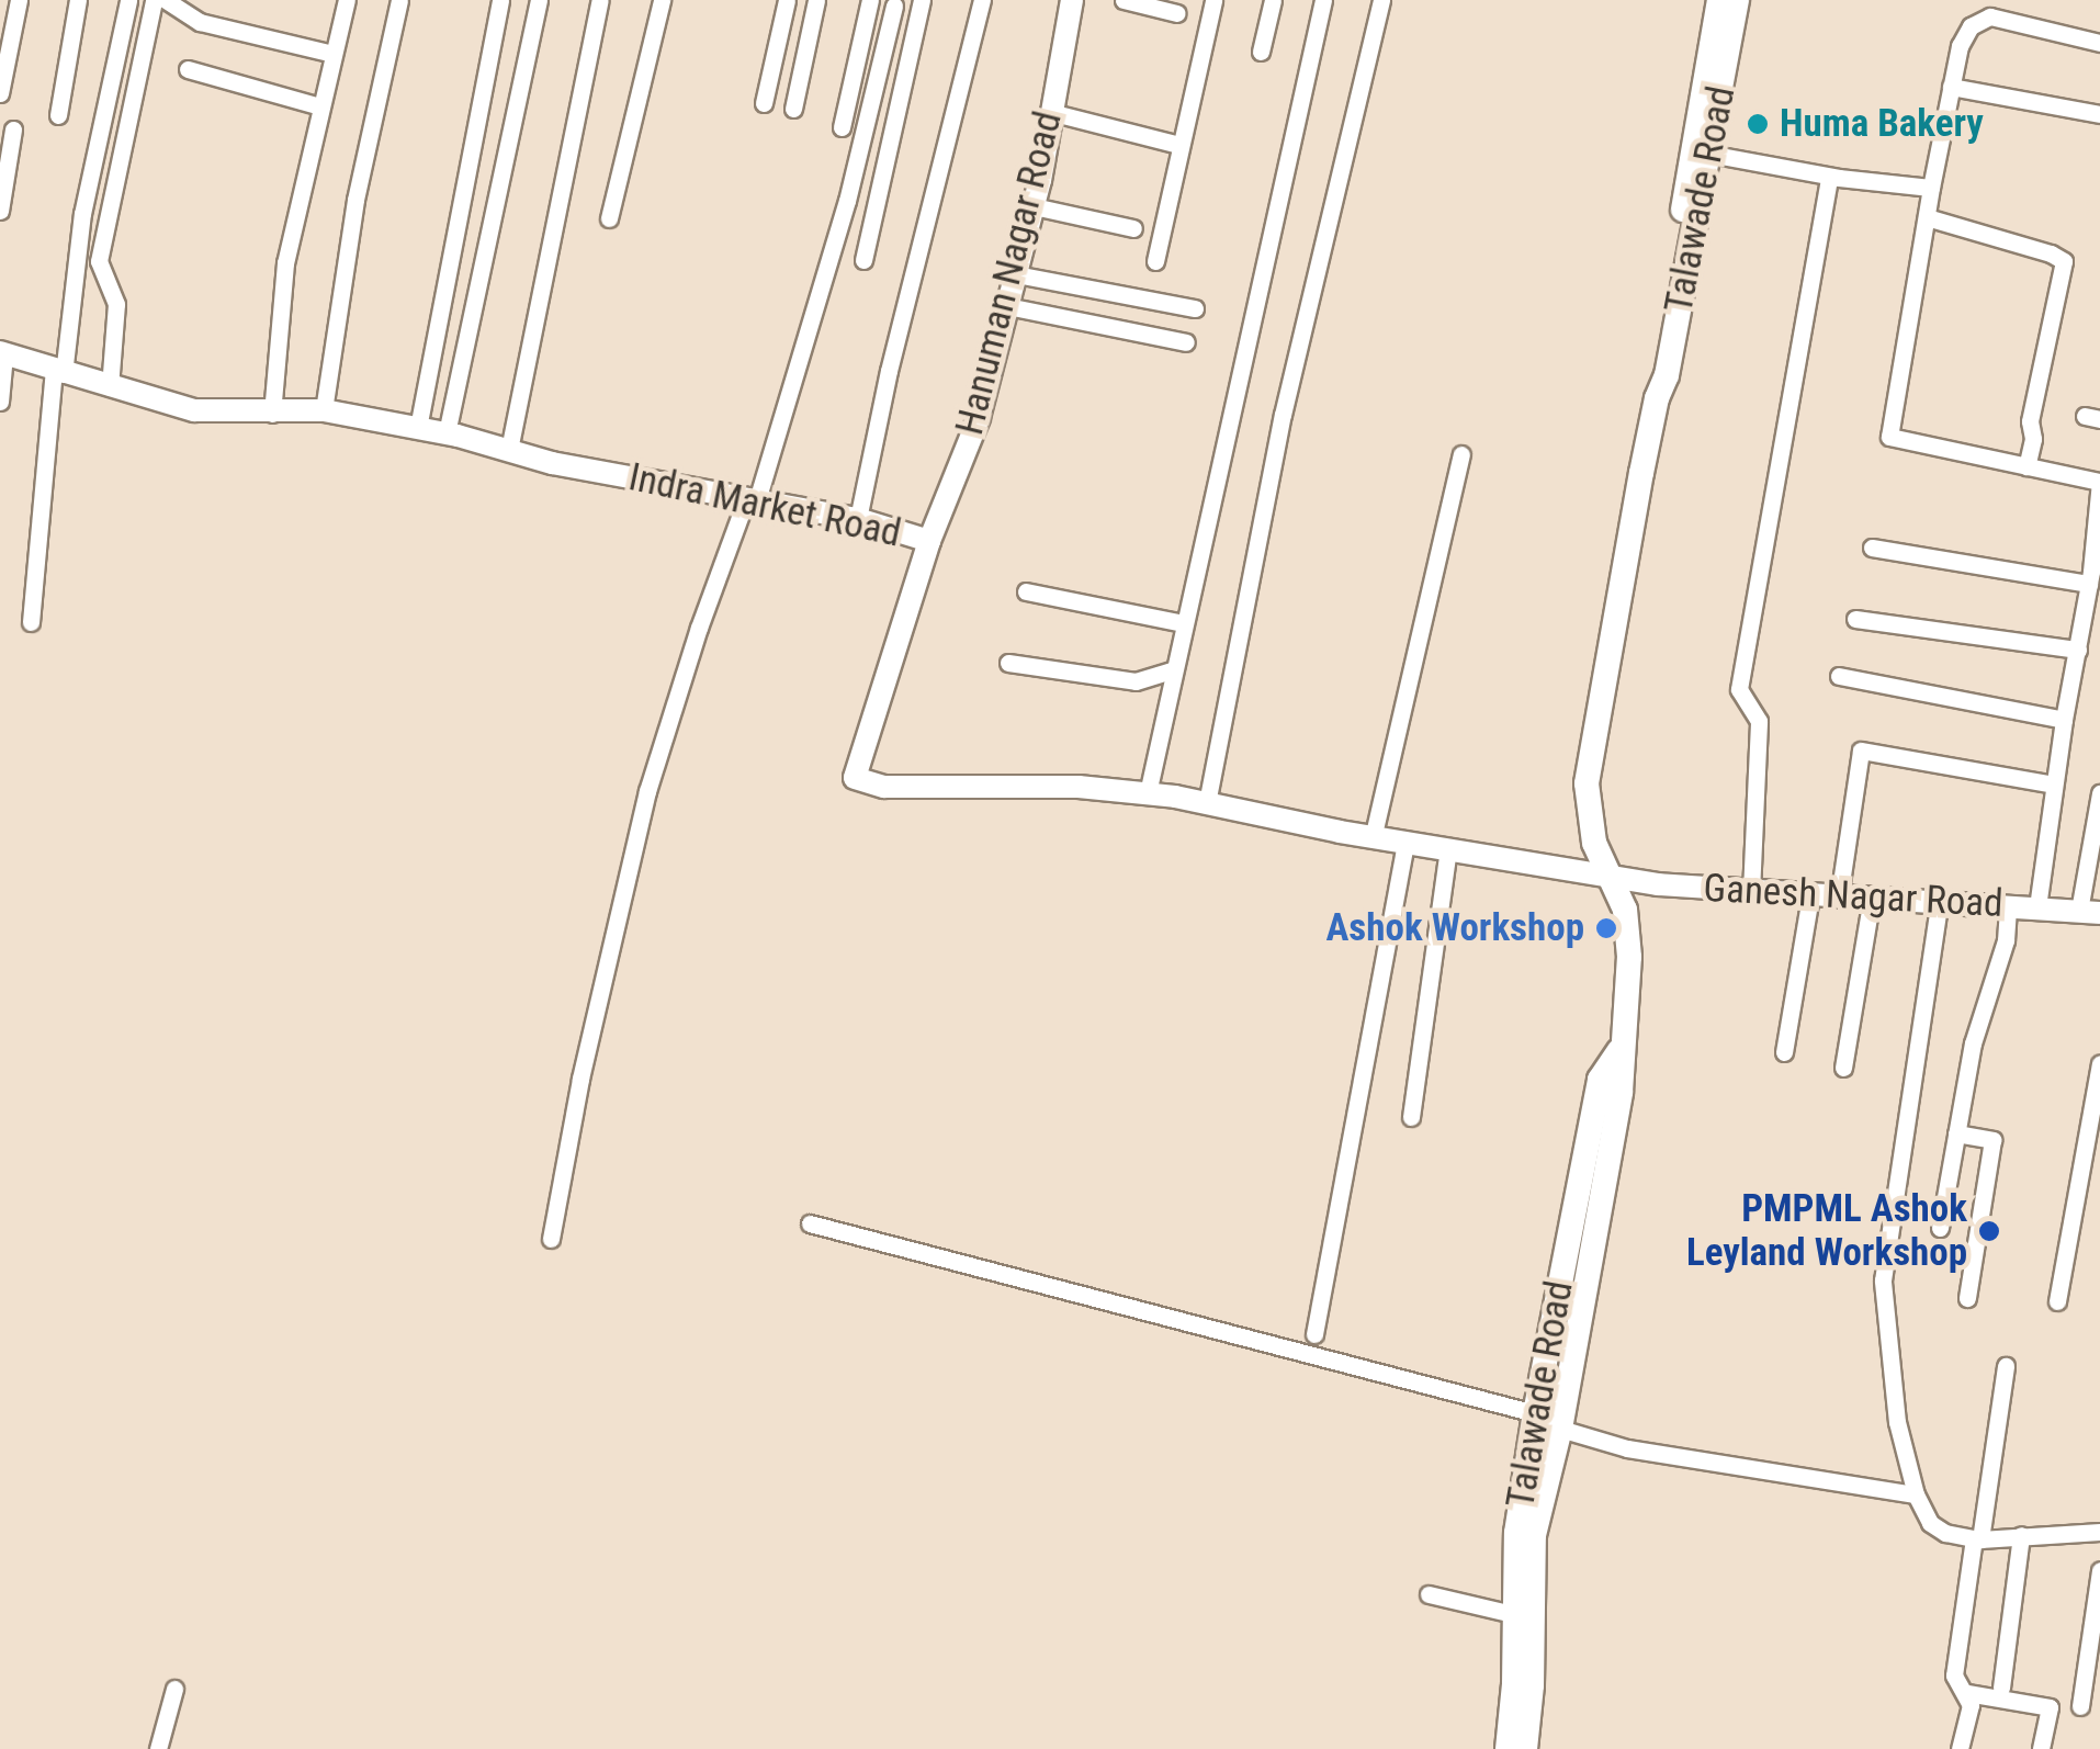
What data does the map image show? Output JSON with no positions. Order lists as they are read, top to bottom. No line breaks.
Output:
{"streets":{"main road":["Talawade Road"],"street":["Hanuman Nagar Road","Indra Market Road","Ganesh Nagar Road"]},"crossings":[["Talawade Road","Indra Market Road"],["Talawade Road","Ganesh Nagar Road"],["Hanuman Nagar Road","Indra Market Road"],["Indra Market Road","Ganesh Nagar Road"]],"places":["Huma Bakery","Ashok Workshop","PMPML Ashok Leyland Workshop"]}
